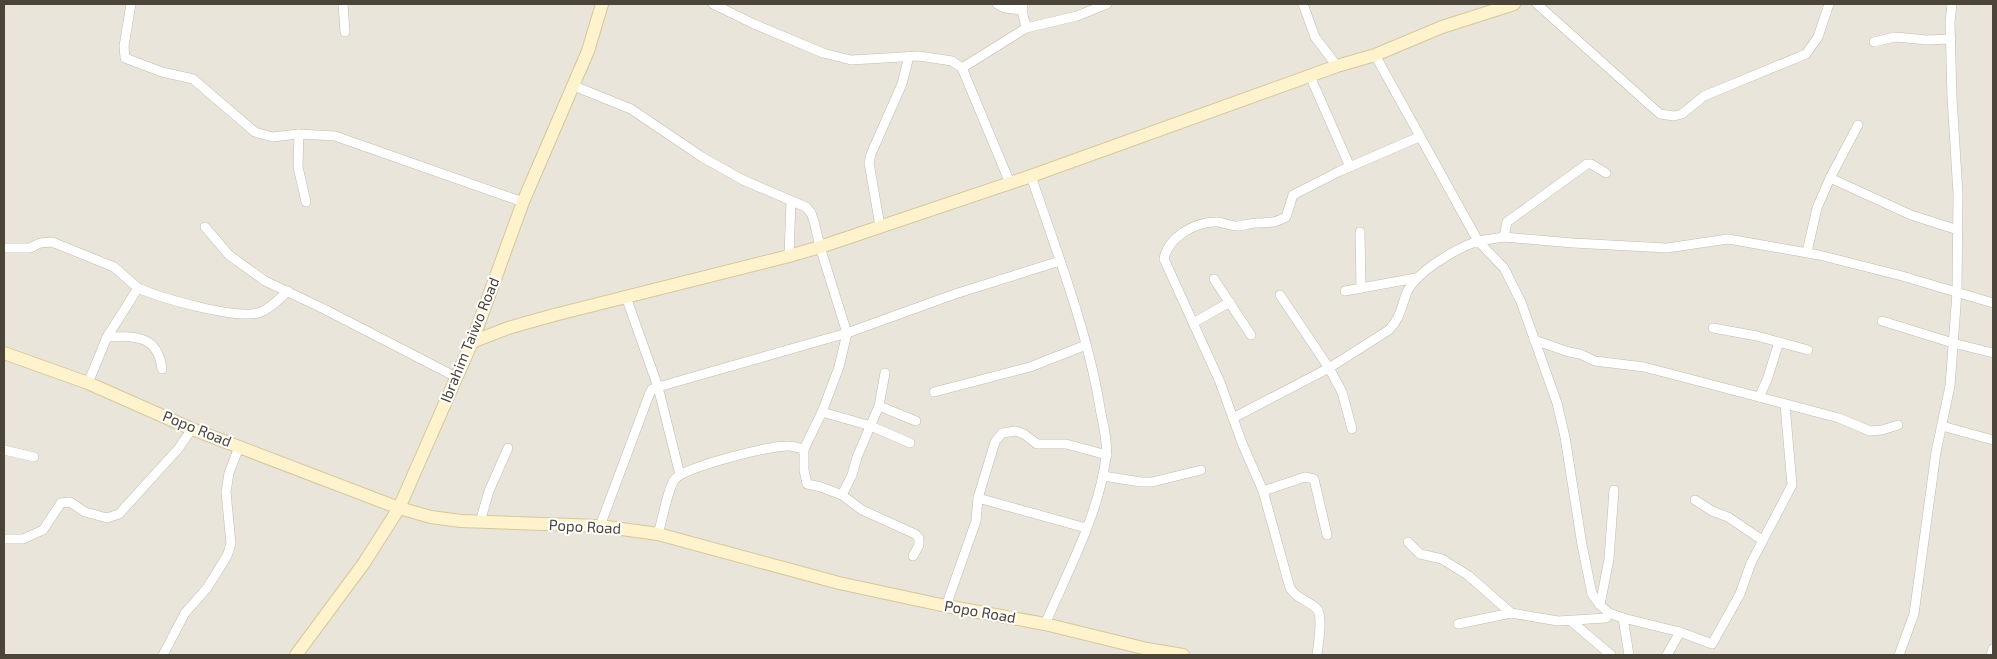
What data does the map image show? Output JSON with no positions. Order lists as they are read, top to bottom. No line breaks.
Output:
{"streets":{"main road":["Ibrahim Taiwo Road","Popo Road"]},"crossings":[["Ibrahim Taiwo Road","Popo Road"]]}
